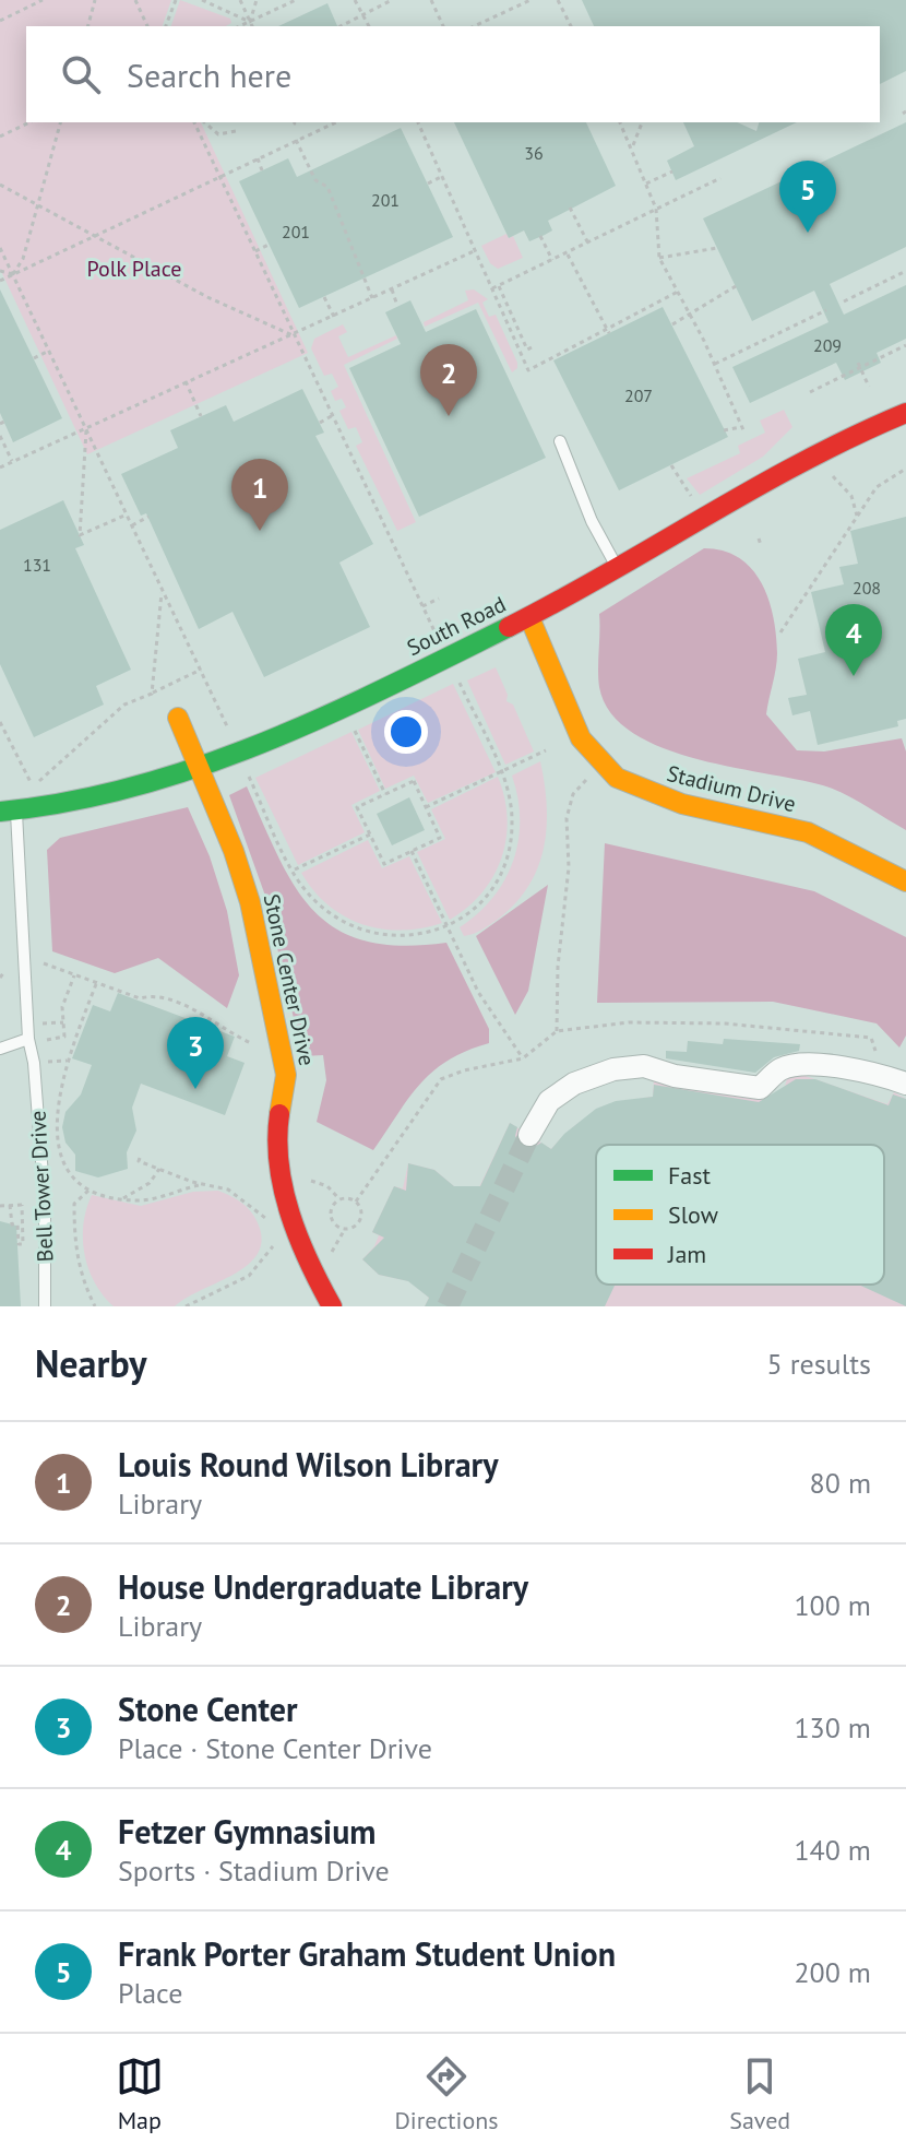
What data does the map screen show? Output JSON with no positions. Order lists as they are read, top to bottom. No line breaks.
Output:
{"streets":{"street":["South Road","Stadium Drive","Stone Center Drive"],"lane":["Bell Tower Drive"]},"crossings":[["South Road","Stadium Drive"],["South Road","Stone Center Drive"]],"parks":["Polk Place"],"house_numbers":["36","201","201","209","207","131","208"],"legend":["Fast","Slow","Jam"],"page":{"search":"Search here","pins":["5","2","1","4","3"],"heading":["Nearby","5 results"],"list":[{"mark":"1","name":"Louis Round Wilson Library","note":"Library","value":"80 m"},{"mark":"2","name":"House Undergraduate Library","note":"Library","value":"100 m"},{"mark":"3","name":"Stone Center","note":"Place · Stone Center Drive","value":"130 m"},{"mark":"4","name":"Fetzer Gymnasium","note":"Sports · Stadium Drive","value":"140 m"},{"mark":"5","name":"Frank Porter Graham Student Union","note":"Place","value":"200 m"}],"nav":["Map","Directions","Saved"]}}
